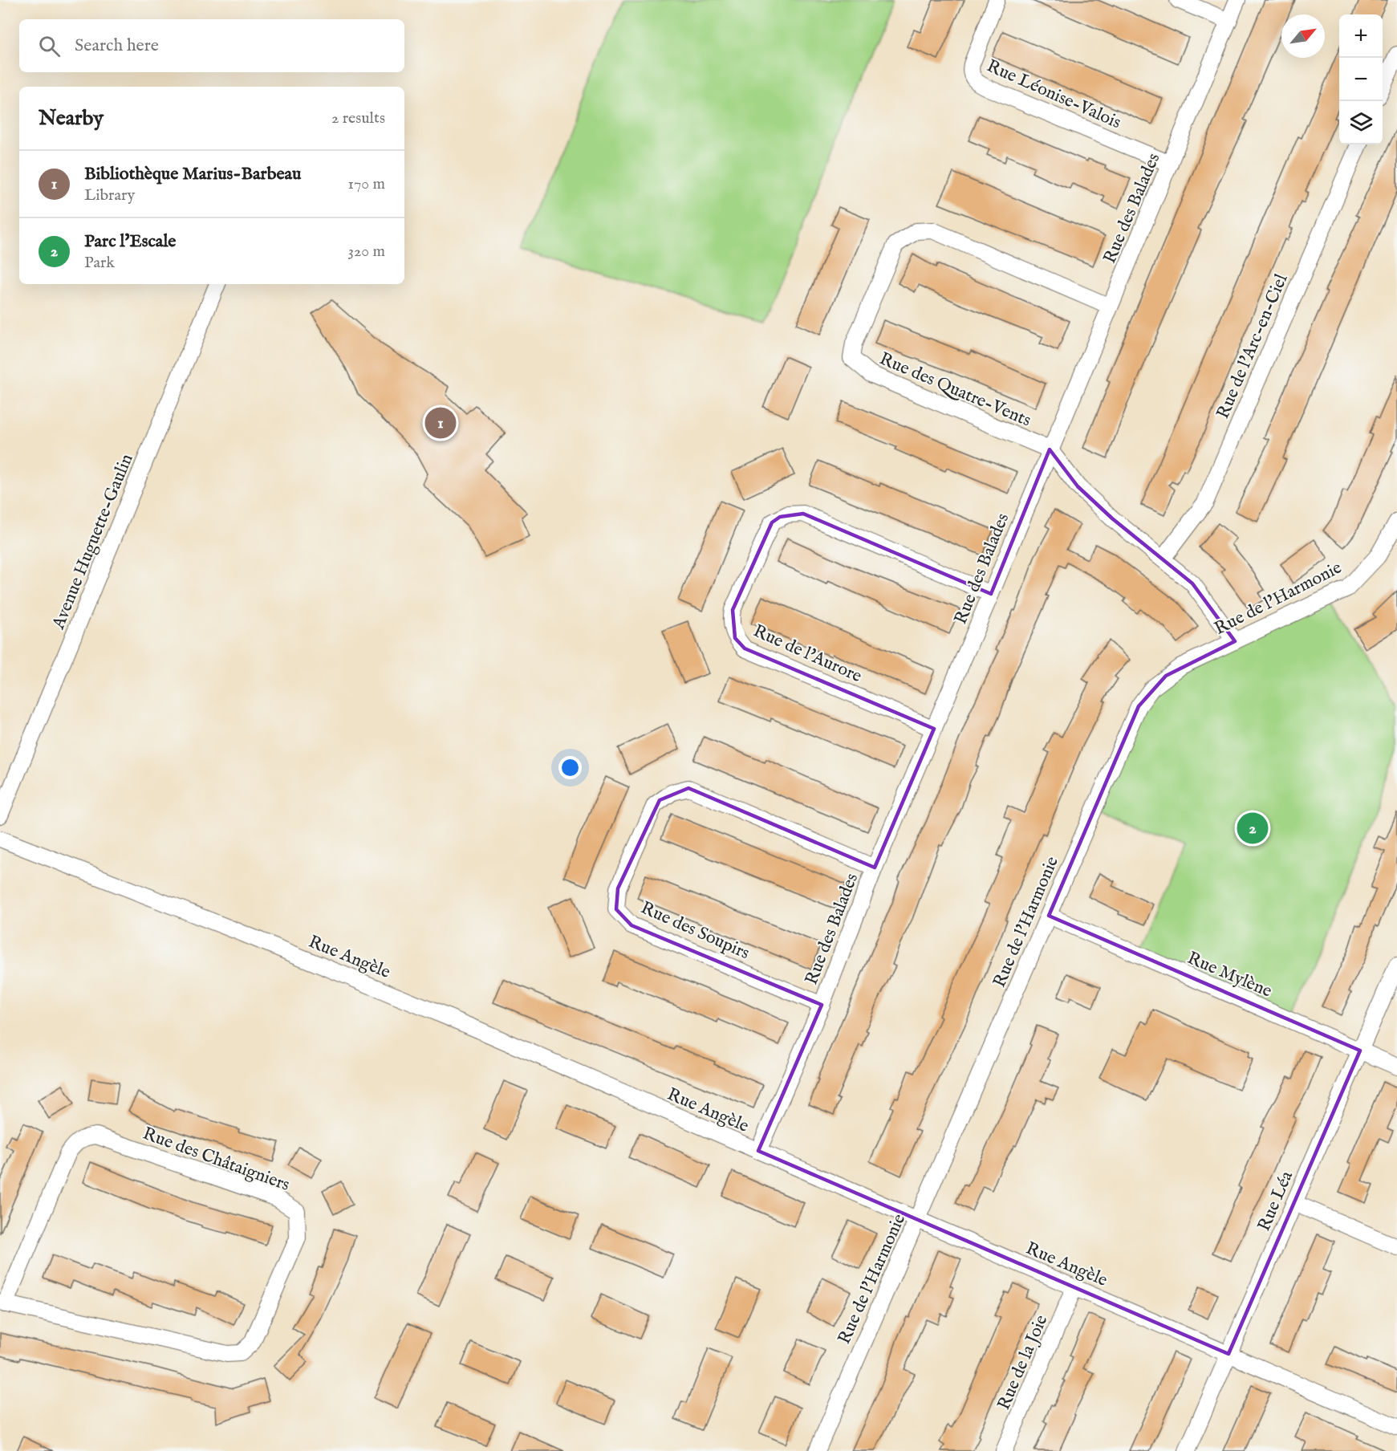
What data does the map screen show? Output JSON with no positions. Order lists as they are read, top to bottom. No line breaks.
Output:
{"streets":{"street":["Rue Léonise-Valois","Rue des Balades","Rue de l'Arc-en-Ciel","Rue des Quatre-Vents","Avenue Huguette-Gaulin","Rue de l'Harmonie","Rue de l'Aurore","Rue des Soupirs","Rue Angèle","Rue Mylène","Rue des Châtaigniers","Rue Léa","Rue de la Joie"]},"crossings":[["Rue Léonise-Valois","Rue des Balades"],["Rue des Balades","Rue des Quatre-Vents"],["Rue des Balades","Rue de l'Aurore"],["Rue des Balades","Rue des Soupirs"],["Rue des Balades","Rue Angèle"],["Rue de l'Arc-en-Ciel","Rue des Quatre-Vents"],["Rue des Quatre-Vents","Rue de l'Harmonie"],["Rue de l'Harmonie","Rue Angèle"],["Rue de l'Harmonie","Rue Mylène"],["Rue Angèle","Rue Léa"],["Rue Angèle","Rue de la Joie"],["Rue Mylène","Rue Léa"]],"north":"top right","page":{"map_buttons":["+","−"],"search":"Search here","heading":["Nearby","2 results"],"list":[{"mark":"1","name":"Bibliothèque Marius-Barbeau","note":"Library","value":"170 m"},{"mark":"2","name":"Parc l'Escale","note":"Park","value":"320 m"}],"pins":["1","2"]}}
